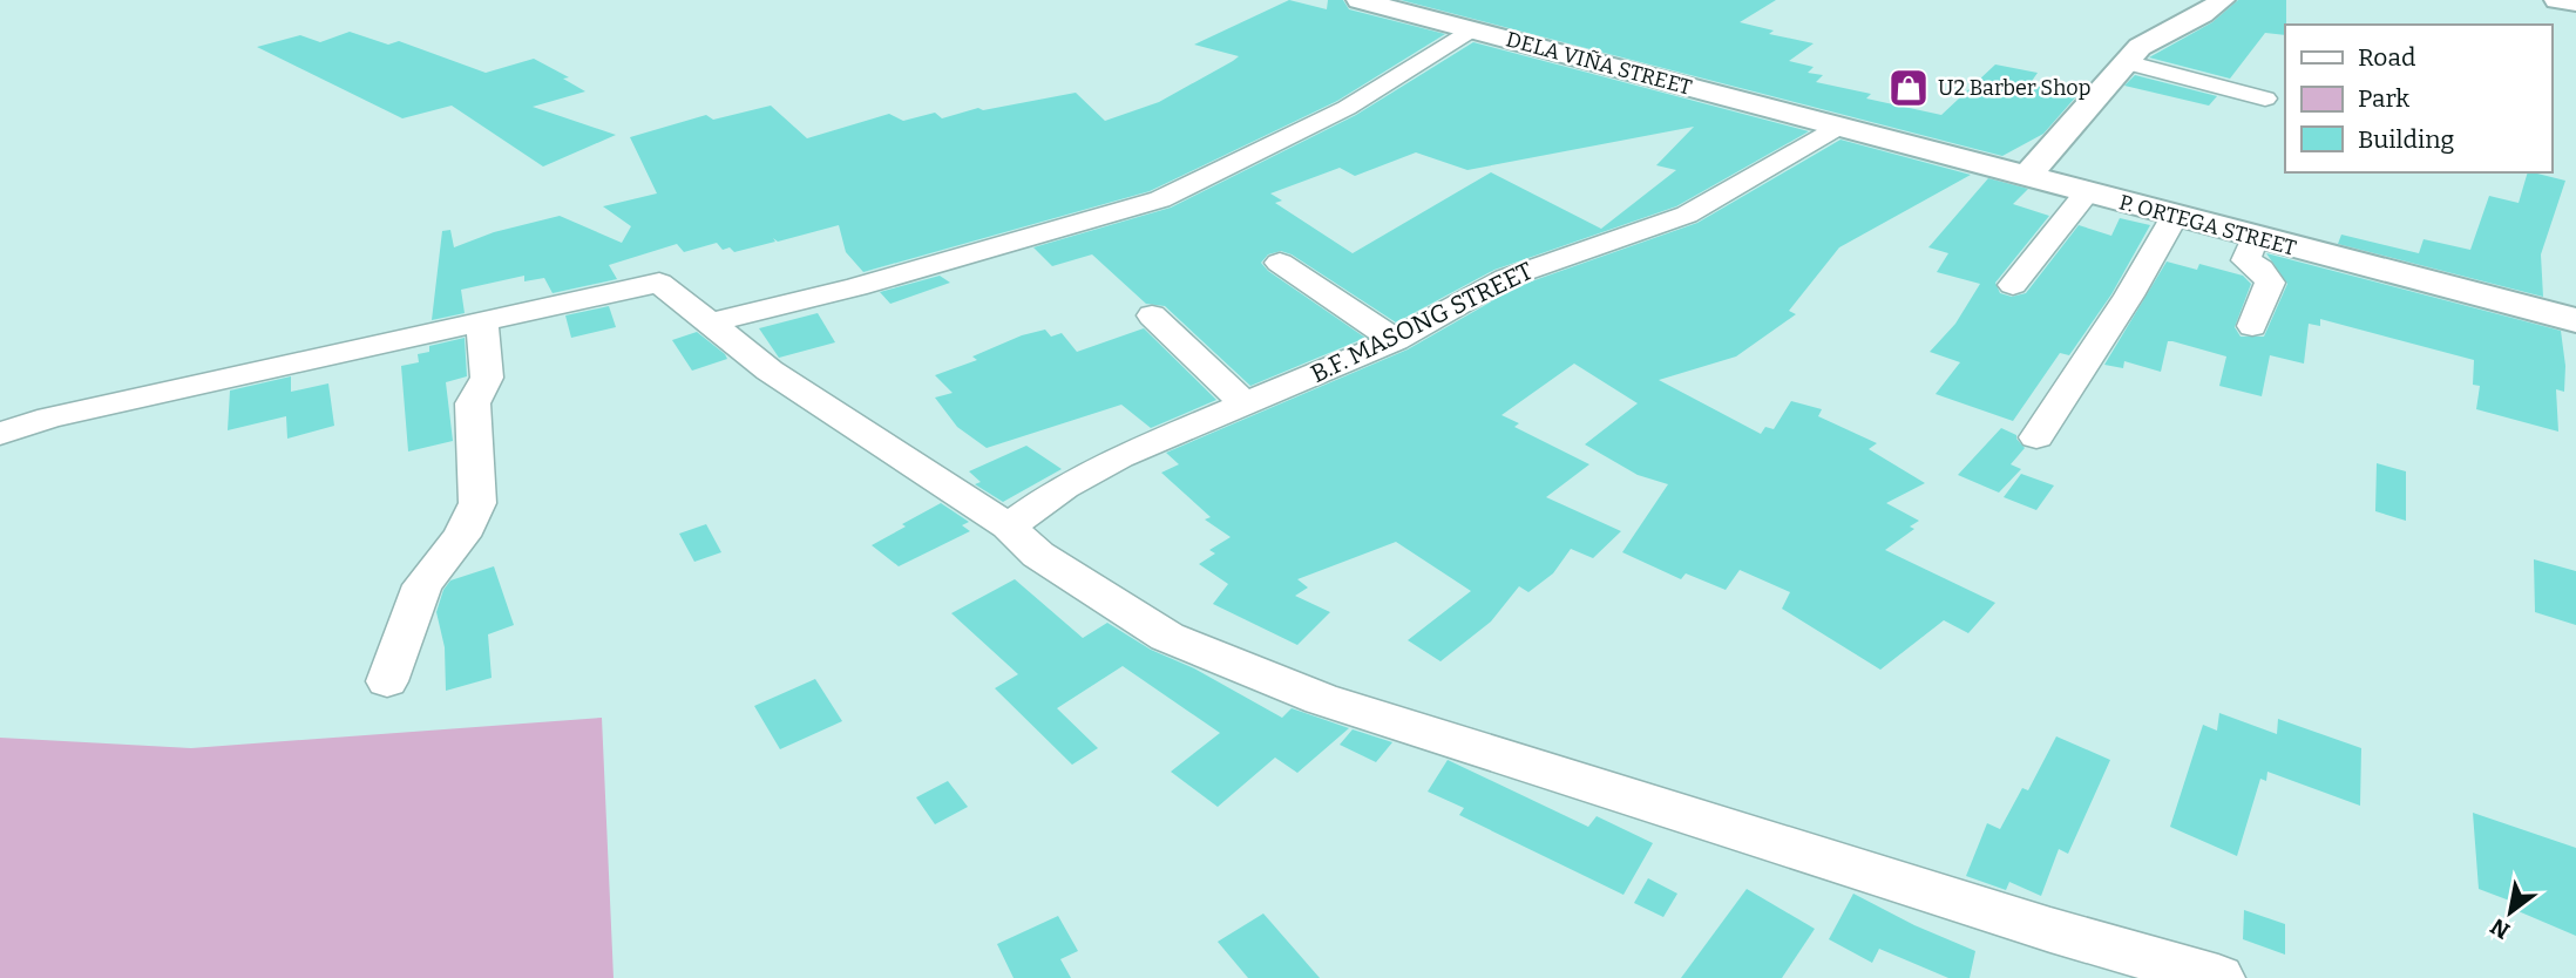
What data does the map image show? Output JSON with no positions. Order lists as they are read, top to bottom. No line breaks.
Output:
{"streets":{"street":["DELA VIÑA STREET","P. ORTEGA STREET","B.F. MASONG STREET"]},"crossings":[["DELA VIÑA STREET","P. ORTEGA STREET"],["DELA VIÑA STREET","B.F. MASONG STREET"],["P. ORTEGA STREET","B.F. MASONG STREET"]],"places":{"shop":["U2 Barber Shop"]},"legend":["Road","Park","Building"],"north":"bottom left"}
